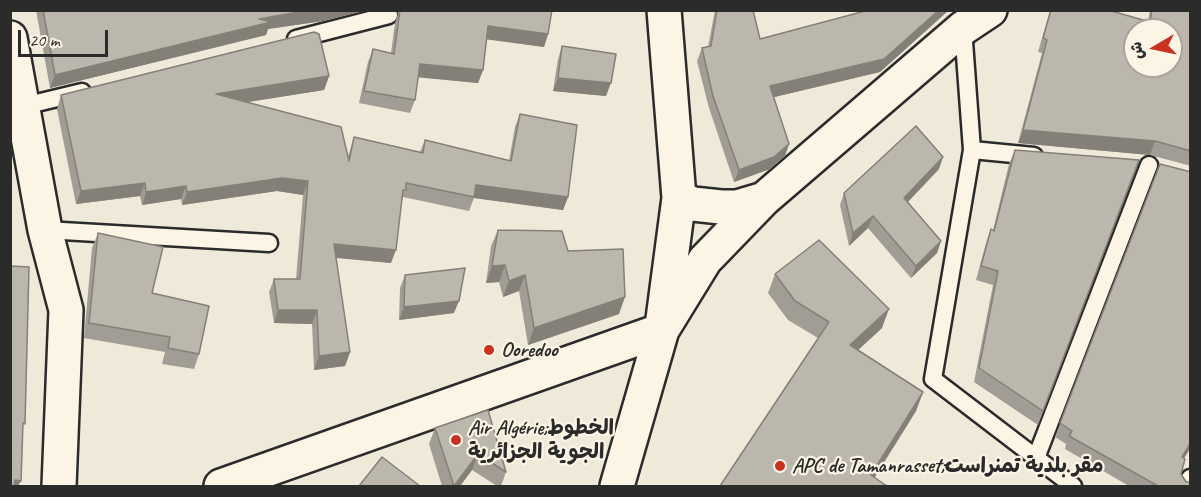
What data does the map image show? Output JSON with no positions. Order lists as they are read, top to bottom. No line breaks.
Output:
{"places":["Ooredoo","Air Algérie;الخطوط الجوية الجزائرية","APC de Tamanrasset;مقر بلدية تمنراست"],"scale_bar":"20 m","north":"left"}
